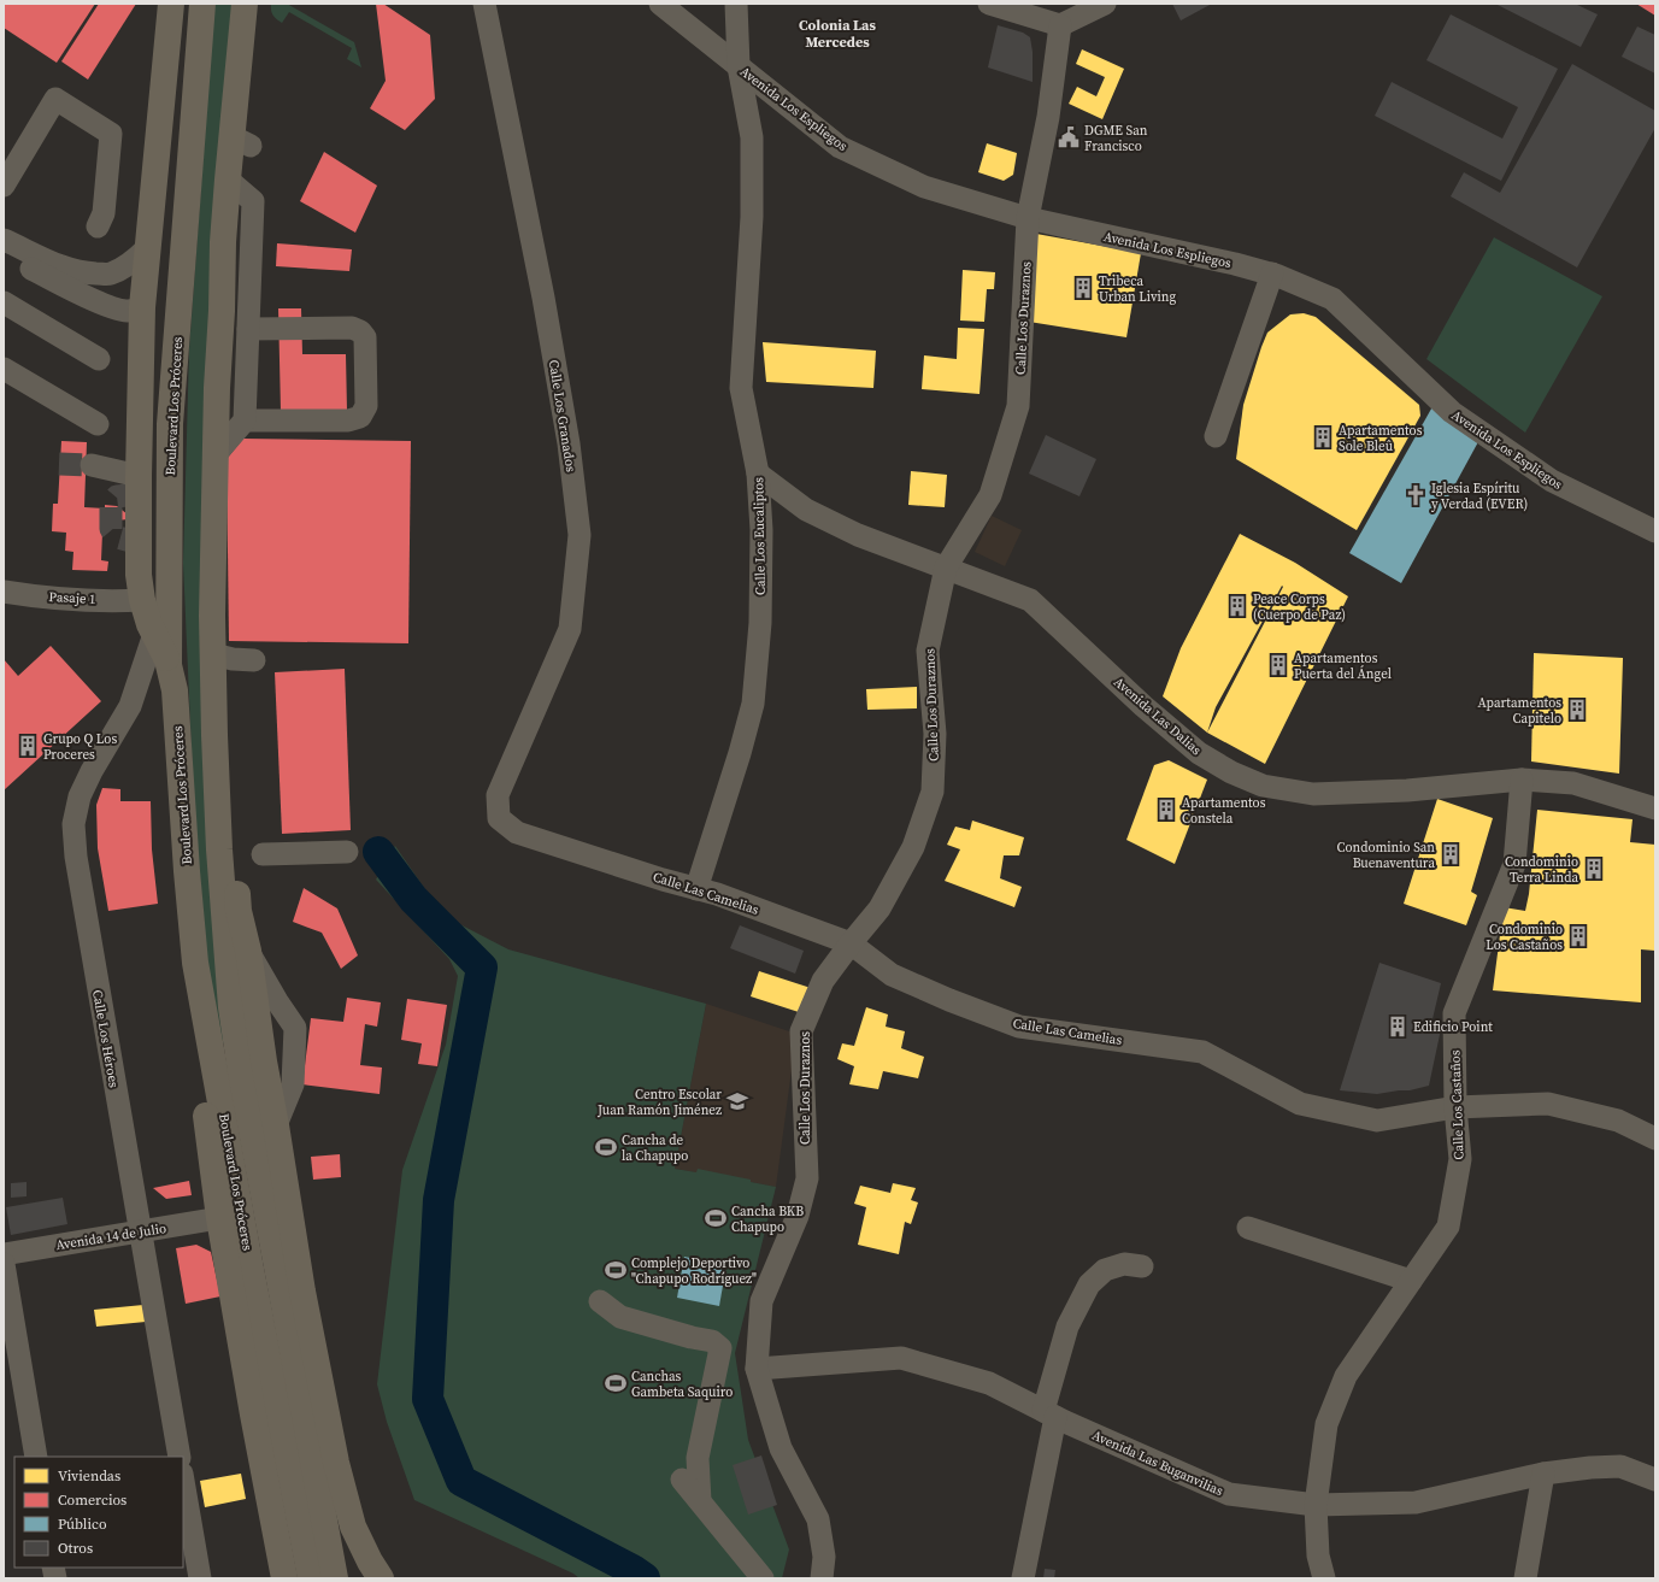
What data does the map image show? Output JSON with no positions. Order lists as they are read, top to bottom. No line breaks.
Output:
{"streets":{"highway":["Boulevard Los Próceres"],"street":["Avenida Los Espliegos","Calle Los Duraznos","Calle Los Granados","Calle Los Eucaliptos","Pasaje 1","Avenida Las Dalias","Calle Las Camelias","Calle Los Héroes","Calle Los Castaños","Avenida 14 de Julio","Avenida Las Buganvilias"]},"crossings":[["Avenida Los Espliegos","Calle Los Duraznos"],["Avenida Los Espliegos","Calle Los Eucaliptos"],["Calle Los Duraznos","Avenida Las Dalias"],["Calle Los Duraznos","Calle Las Camelias"],["Calle Los Duraznos","Avenida Las Buganvilias"],["Calle Los Granados","Calle Las Camelias"],["Calle Los Eucaliptos","Avenida Las Dalias"],["Calle Los Eucaliptos","Calle Las Camelias"],["Avenida Las Dalias","Calle Los Castaños"],["Calle Las Camelias","Calle Los Castaños"],["Calle Los Héroes","Avenida 14 de Julio"],["Calle Los Castaños","Avenida Las Buganvilias"]],"districts":["Colonia Las Mercedes"],"places":{"public building":["DGME San Francisco"],"building":["Tribeca Urban Living","Apartamentos Sole Bleû","Peace Corps (Cuerpo de Paz)","Apartamentos Puerta del Ángel","Apartamentos Capitelo","Grupo Q Los Proceres","Apartamentos Constela","Condominio San Buenaventura","Condominio Terra Linda","Condominio Los Castaños","Edificio Point"],"church":["Iglesia Espíritu y Verdad (EVER)"],"school or university":["Centro Escolar Juan Ramón Jiménez"],"sports":["Cancha de la Chapupo","Cancha BKB Chapupo","Complejo Deportivo \"Chapupo Rodríguez\"","Canchas Gambeta Saquiro"]},"legend":["Viviendas","Comercios","Público","Otros"]}
